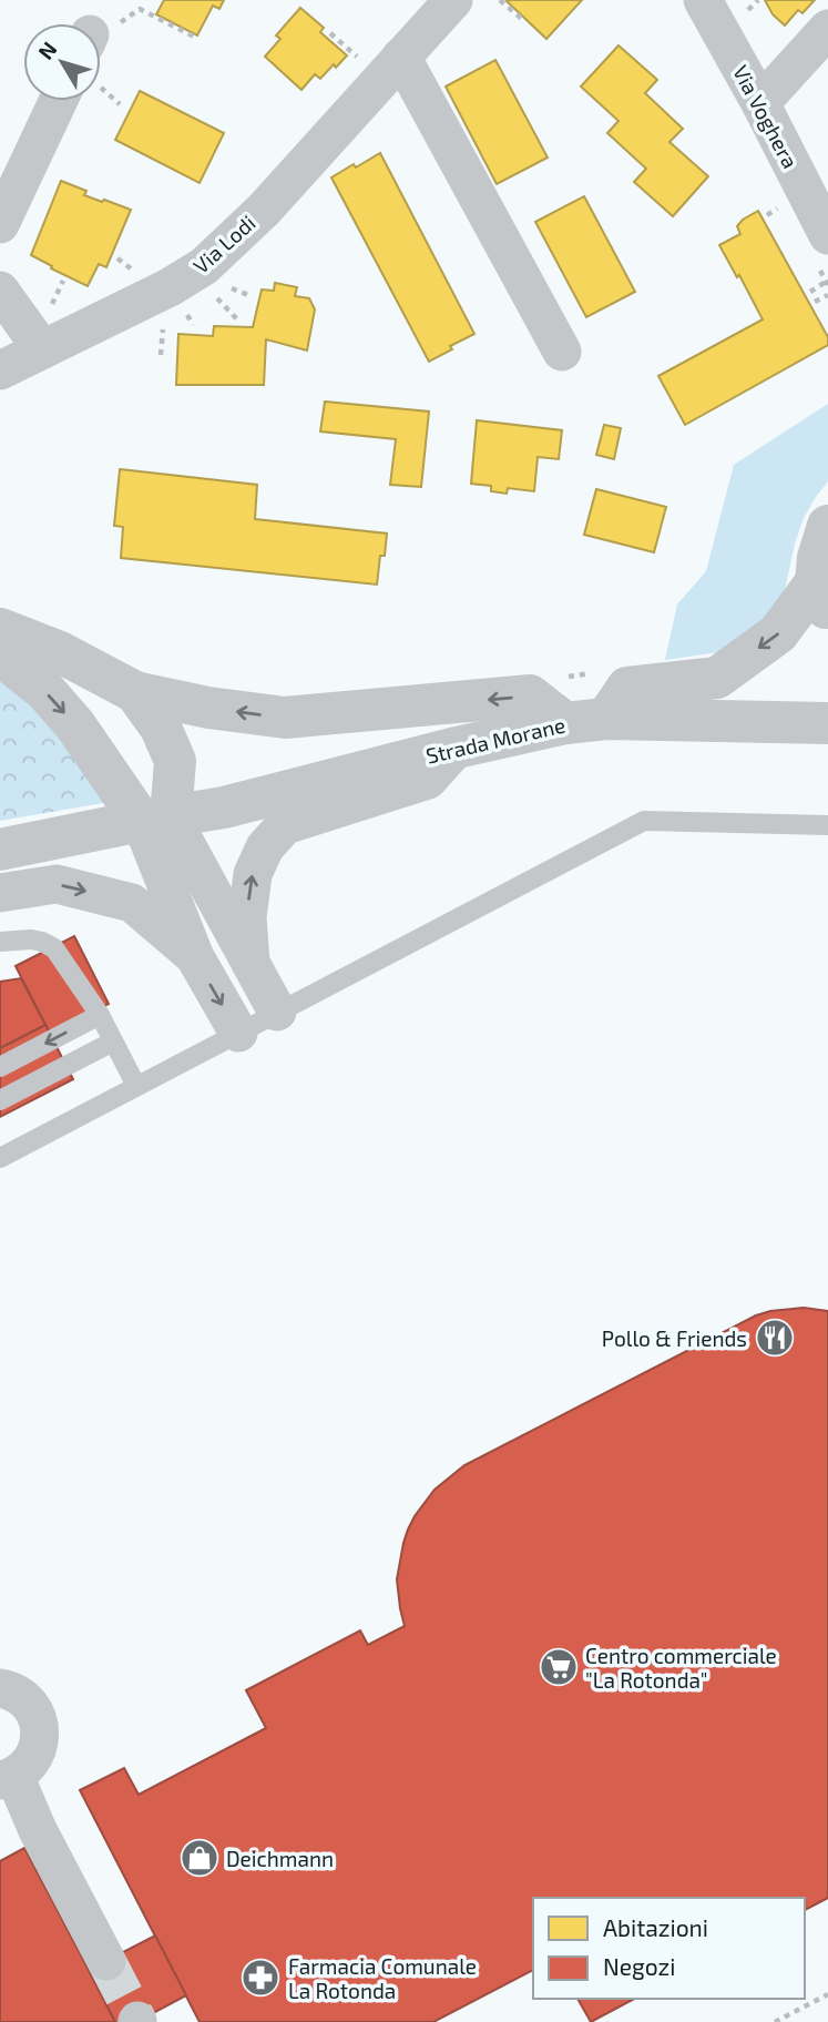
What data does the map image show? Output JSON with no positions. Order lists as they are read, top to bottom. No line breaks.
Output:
{"streets":{"street":["Via Voghera","Via Lodi","Strada Morane"]},"places":{"restaurant":["Pollo & Friends"],"supermarket":["Centro commerciale \"La Rotonda\""],"shop":["Deichmann"],"pharmacy":["Farmacia Comunale La Rotonda"]},"legend":["Abitazioni","Negozi"],"north":"top left"}
